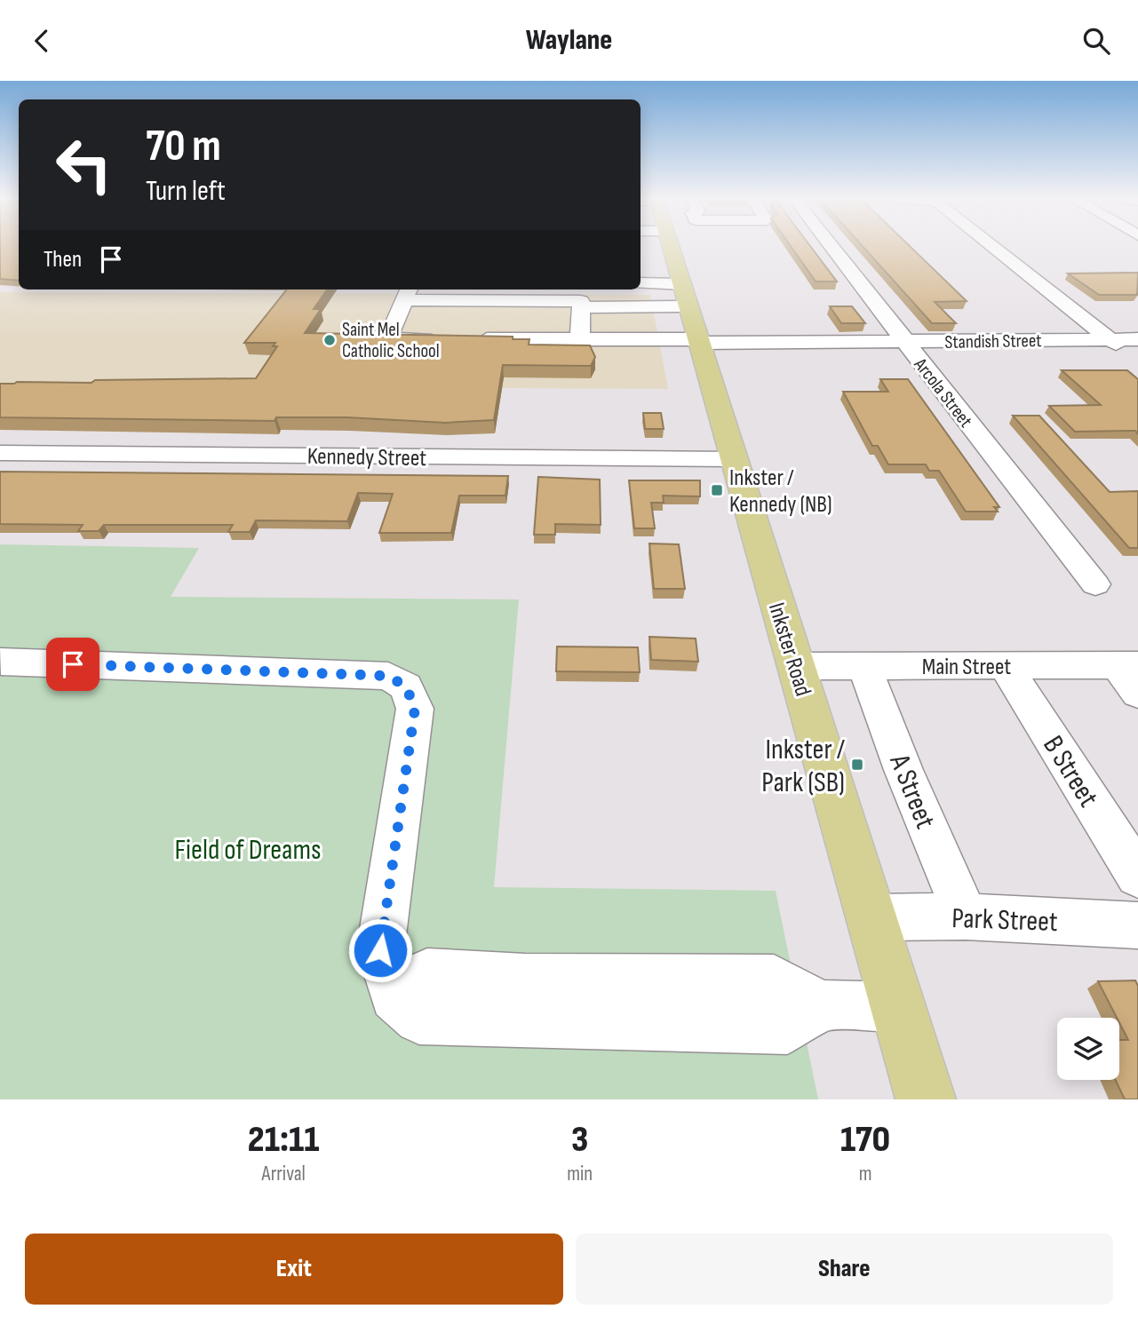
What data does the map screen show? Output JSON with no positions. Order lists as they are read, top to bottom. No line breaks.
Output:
{"streets":{"main road":["Inkster Road"],"street":["Standish Street","Arcola Street","Kennedy Street","Main Street","B Street","A Street","Park Street"]},"crossings":[["Standish Street","Arcola Street"],["Standish Street","Inkster Road"],["Kennedy Street","Inkster Road"],["Inkster Road","Main Street"],["Inkster Road","Park Street"],["Main Street","B Street"],["Main Street","A Street"],["A Street","Park Street"]],"parks":["Field of Dreams"],"places":{"other":["Saint Mel Catholic School"],"transit":["Inkster / Kennedy (NB)","Inkster / Park (SB)"]},"page":{"header":"Waylane","turn":["70 m","Turn left"],"then":"Then","eta":["21:11","Arrival","3","min","170","m"],"buttons":["Exit","Share"]}}
